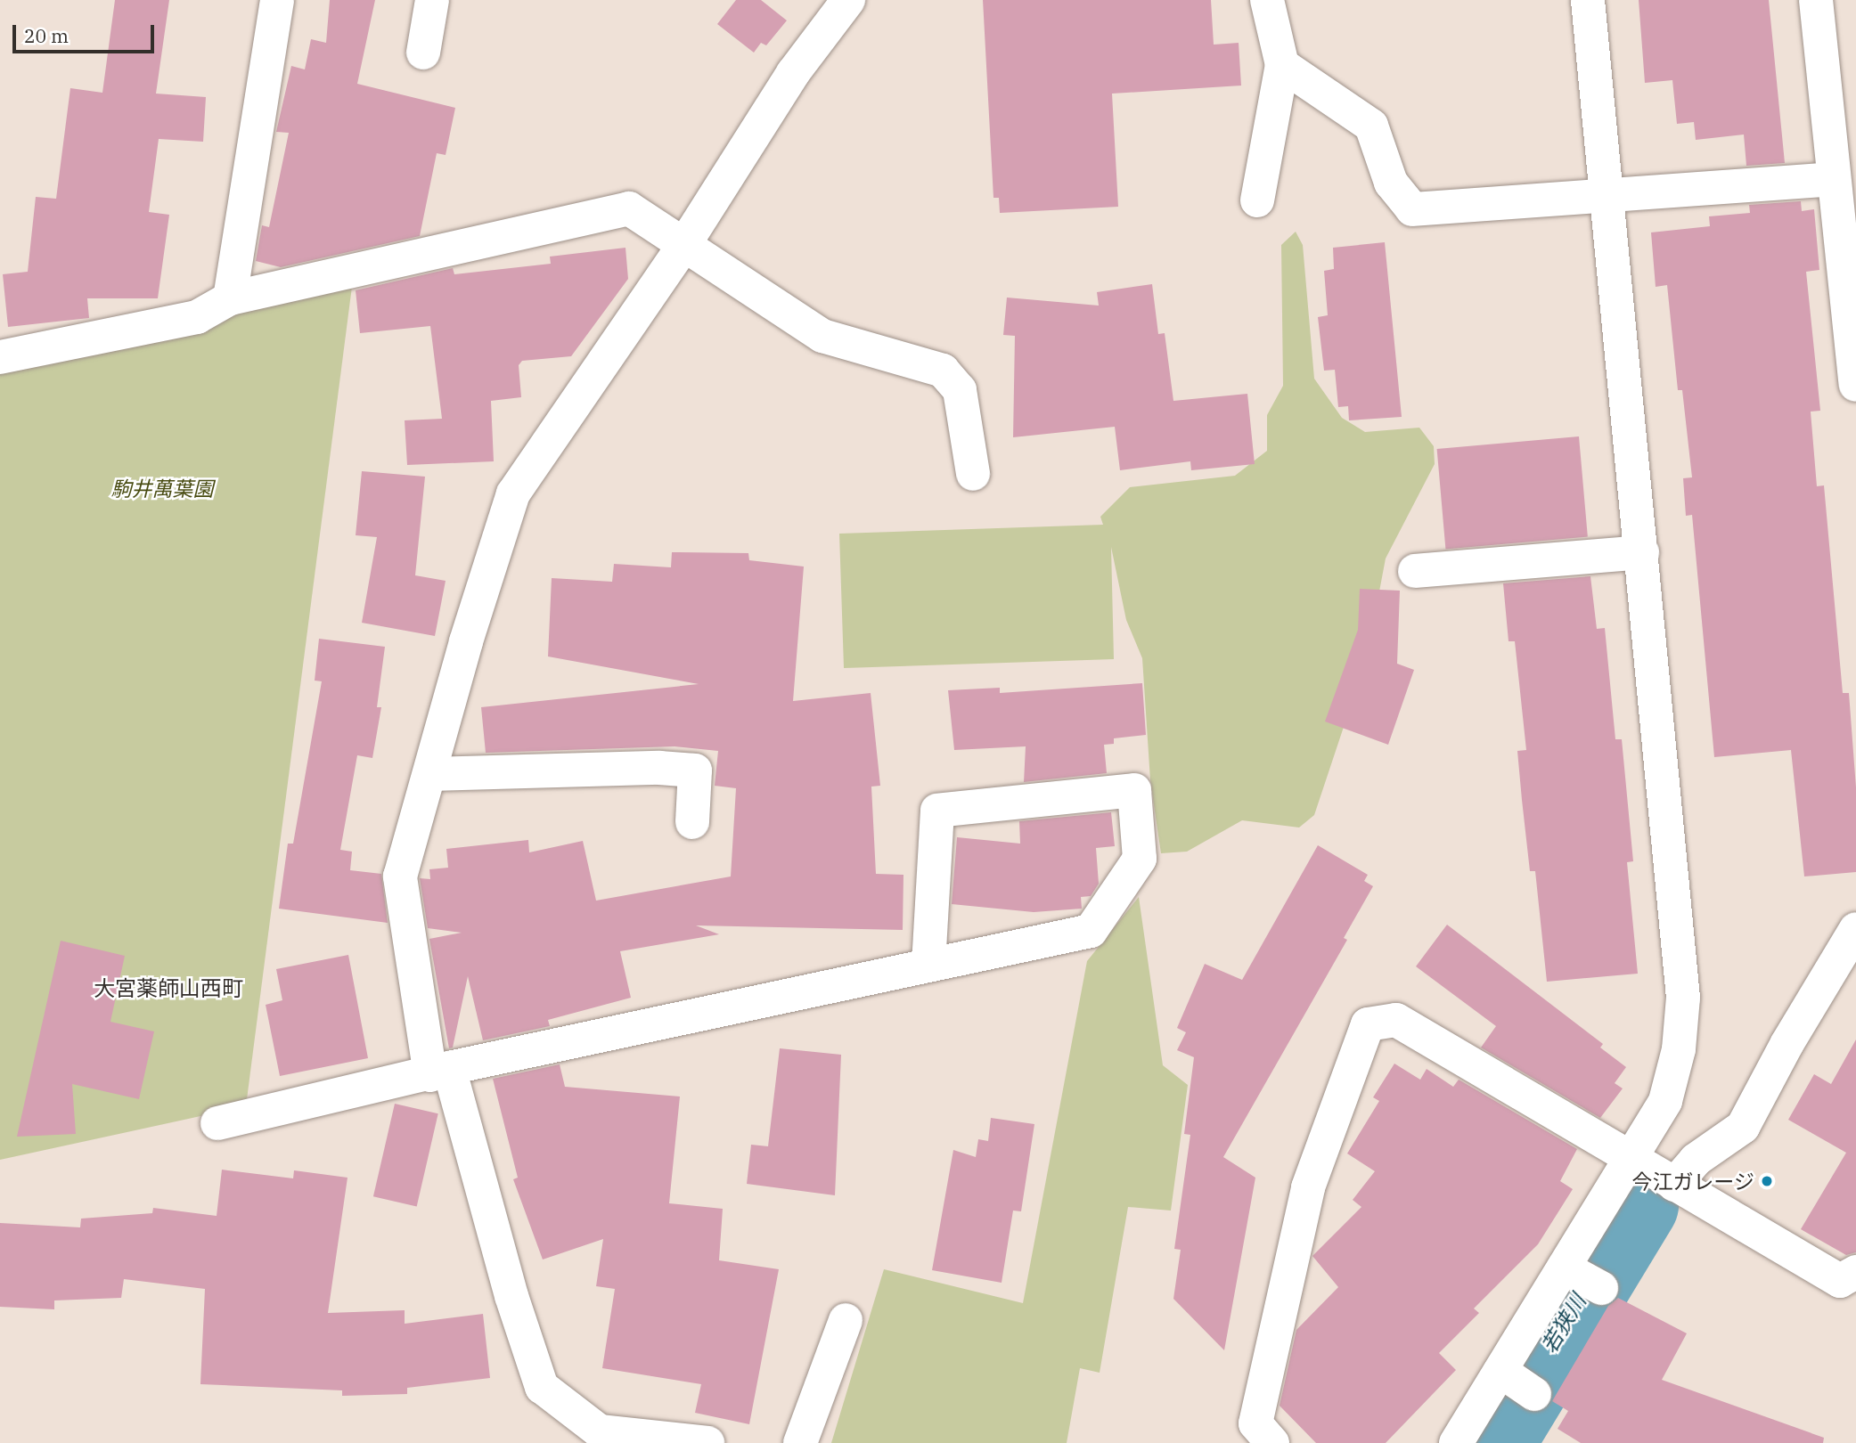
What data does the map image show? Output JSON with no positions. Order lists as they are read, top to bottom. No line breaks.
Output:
{"districts":["大宮薬師山西町"],"water":["若狭川"],"parks":["駒井萬葉園"],"places":["今江ガレージ"],"scale_bar":"20 m"}
